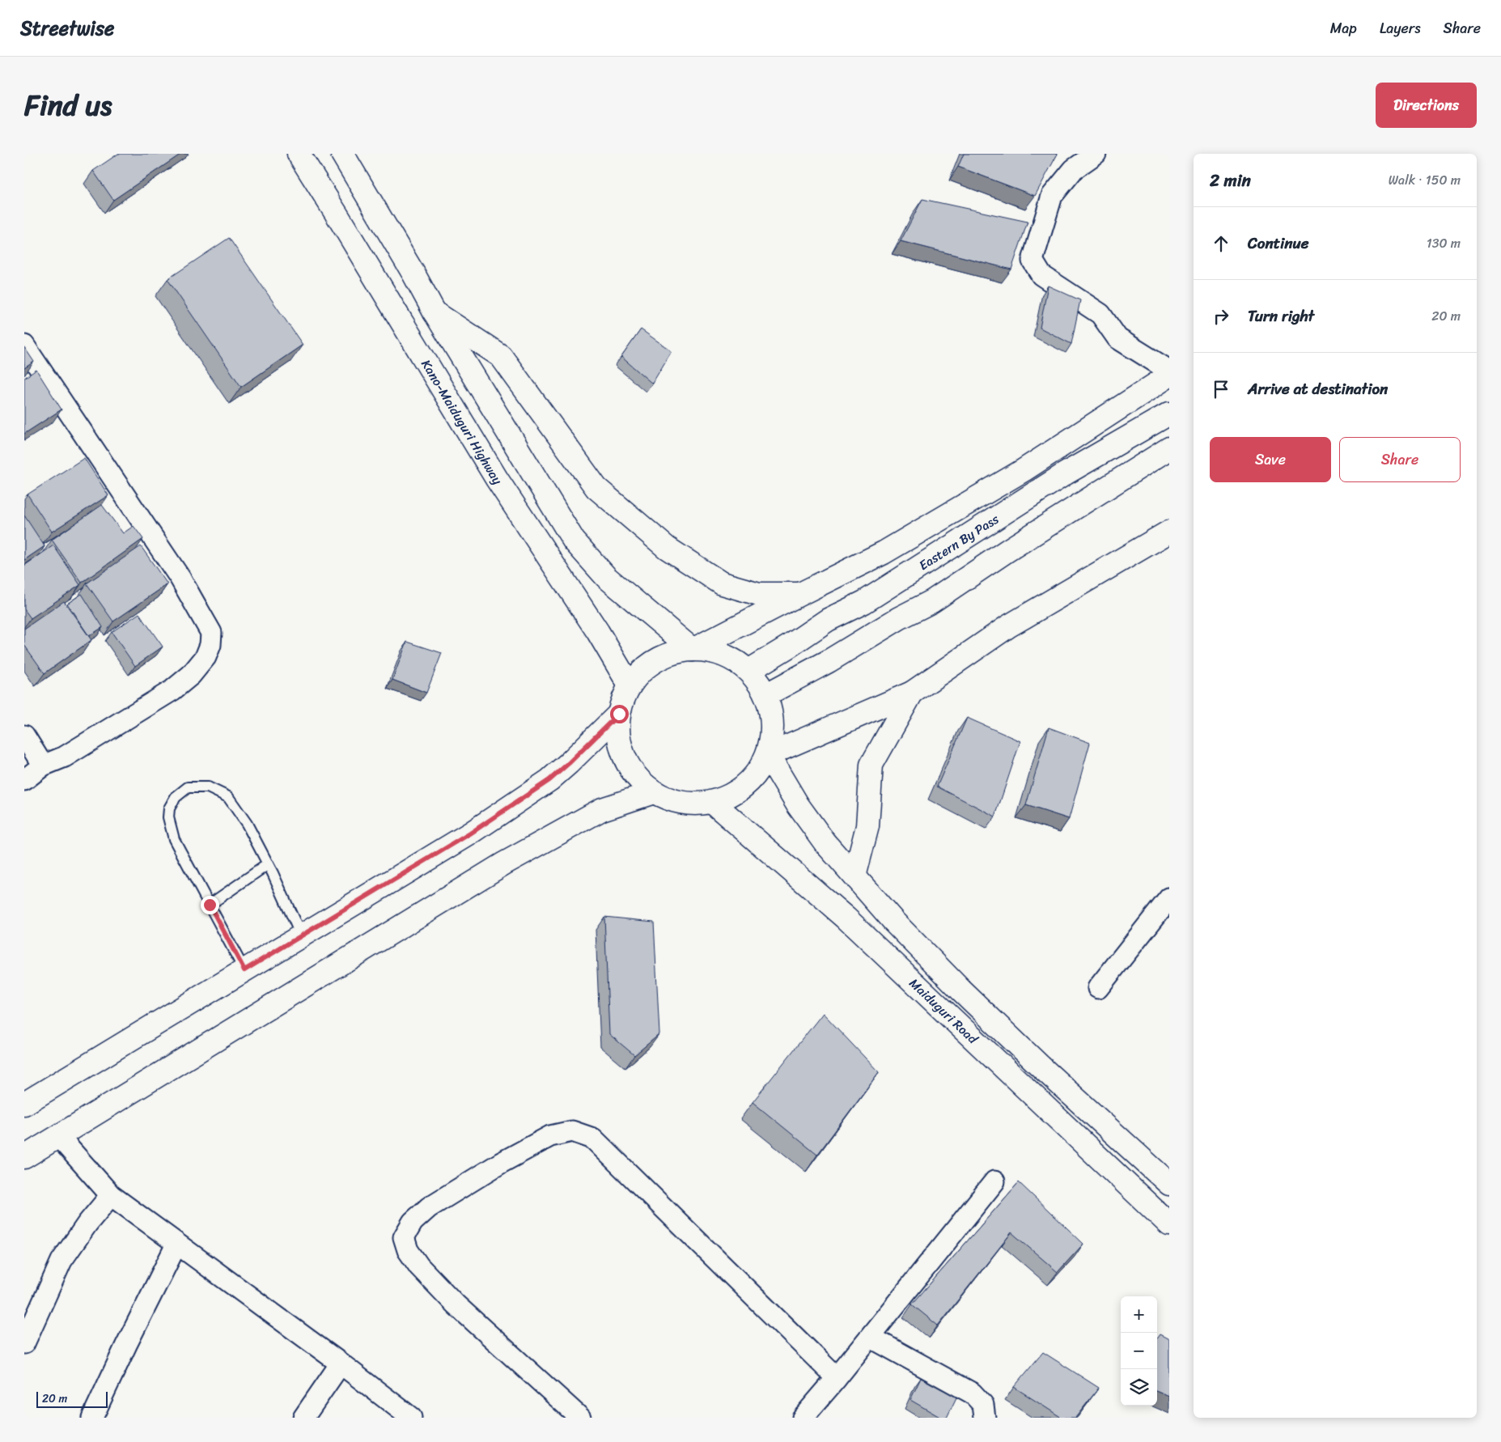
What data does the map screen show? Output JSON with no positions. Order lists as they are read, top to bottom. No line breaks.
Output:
{"streets":{"main road":["Kano-Maiduguri Highway","Eastern By Pass","Maiduguri Road"]},"scale_bar":"20 m","page":{"header":"Streetwise","nav":["Map","Layers","Share"],"title":"Find us","buttons":["Directions",["Save","Share"]],"heading":["2 min","Walk · 150 m"],"list":[["Continue","130 m"],["Turn right","20 m"],"Arrive at destination"],"map_buttons":["+","−"],"scale":"20 m"}}
